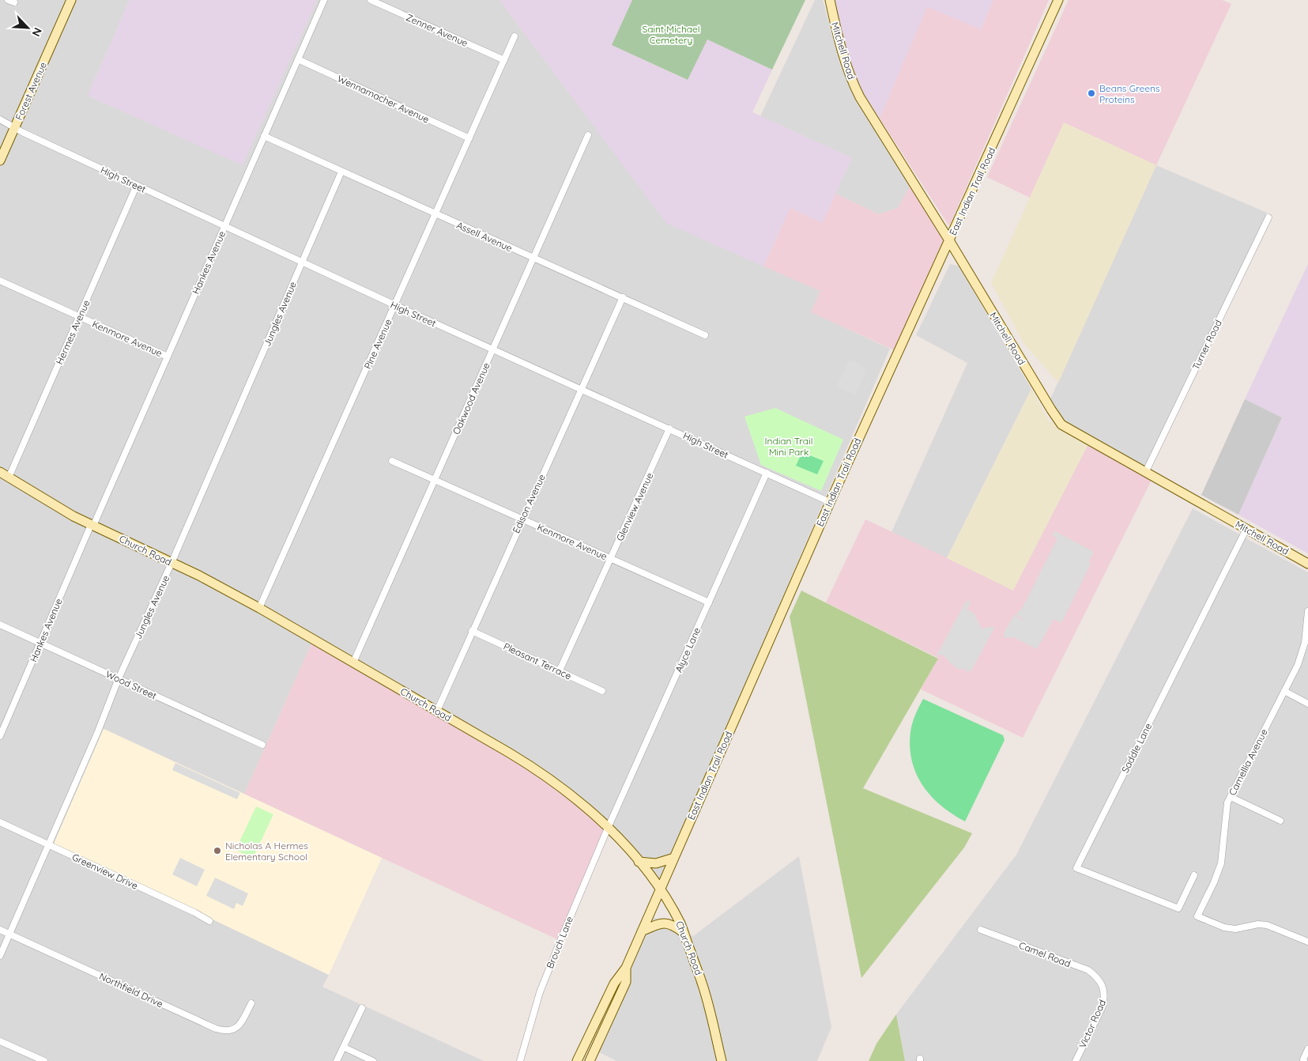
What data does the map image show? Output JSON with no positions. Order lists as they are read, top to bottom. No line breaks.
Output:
{"streets":{"street":["Zenner Avenue","Mitchell Road","Forest Avenue","Wennamacher Avenue","High Street","East Indian Trail Road","Assell Avenue","Hankes Avenue","Jungles Avenue","Hermes Avenue","Kenmore Avenue","Pine Avenue","Turner Road","Oakwood Avenue","Edison Avenue","Glenview Avenue","Church Road","Alyce Lane","Pleasant Terrace","Wood Street","Saddle Lane","Camellia Avenue","Greenview Drive","Brouch Lane","Camel Road","Northfield Drive","Victor Road"]},"crossings":[["Zenner Avenue","Pine Avenue"],["Mitchell Road","East Indian Trail Road"],["Mitchell Road","Turner Road"],["Mitchell Road","Saddle Lane"],["Forest Avenue","High Street"],["Wennamacher Avenue","Hankes Avenue"],["Wennamacher Avenue","Pine Avenue"],["High Street","East Indian Trail Road"],["High Street","Hankes Avenue"],["High Street","Jungles Avenue"],["High Street","Hermes Avenue"],["High Street","Pine Avenue"],["High Street","Oakwood Avenue"],["High Street","Edison Avenue"],["High Street","Glenview Avenue"],["High Street","Alyce Lane"],["East Indian Trail Road","Church Road"],["Assell Avenue","Hankes Avenue"],["Assell Avenue","Jungles Avenue"],["Assell Avenue","Pine Avenue"],["Assell Avenue","Oakwood Avenue"],["Assell Avenue","Edison Avenue"],["Hankes Avenue","Kenmore Avenue"],["Hankes Avenue","Church Road"],["Hankes Avenue","Wood Street"],["Jungles Avenue","Church Road"],["Jungles Avenue","Wood Street"],["Jungles Avenue","Greenview Drive"],["Jungles Avenue","Northfield Drive"],["Hermes Avenue","Kenmore Avenue"],["Hermes Avenue","Church Road"],["Kenmore Avenue","Oakwood Avenue"],["Kenmore Avenue","Edison Avenue"],["Kenmore Avenue","Glenview Avenue"],["Kenmore Avenue","Alyce Lane"],["Pine Avenue","Church Road"],["Oakwood Avenue","Church Road"],["Edison Avenue","Church Road"],["Edison Avenue","Pleasant Terrace"],["Glenview Avenue","Pleasant Terrace"],["Church Road","Alyce Lane"],["Church Road","Brouch Lane"],["Alyce Lane","Brouch Lane"],["Camel Road","Victor Road"]],"parks":["Saint Michael Cemetery","Indian Trail Mini Park"],"places":["Beans Greens Proteins","Nicholas A Hermes Elementary School"],"north":"bottom right"}
